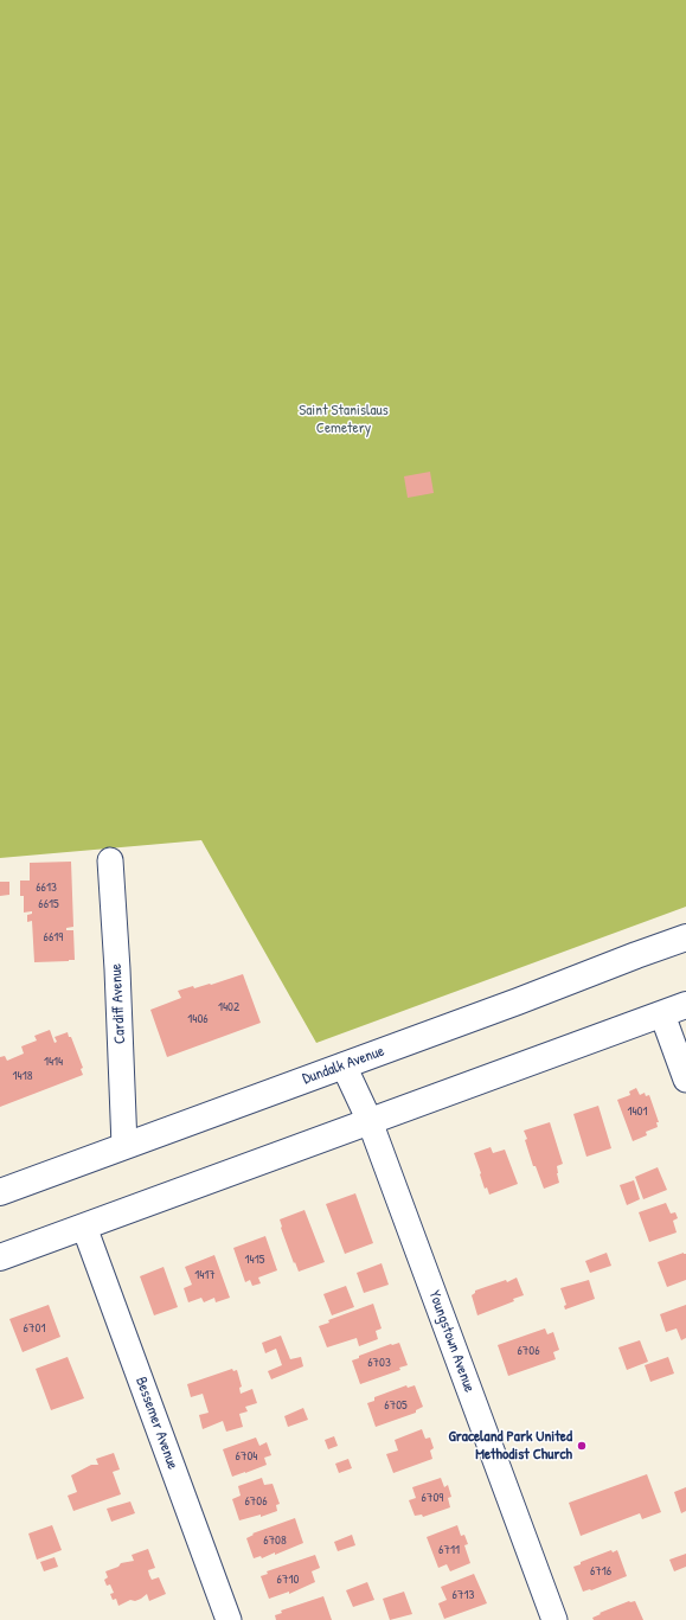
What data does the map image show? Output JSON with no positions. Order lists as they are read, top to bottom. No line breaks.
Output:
{"streets":{"main road":["Dundalk Avenue"],"street":["Cardiff Avenue","Youngstown Avenue","Bessemer Avenue"]},"crossings":[["Cardiff Avenue","Dundalk Avenue"],["Dundalk Avenue","Youngstown Avenue"]],"parks":["Saint Stanislaus Cemetery"],"places":["Graceland Park United Methodist Church"],"house_numbers":["6613","6615","6619","1402","1406","1414","1418","1401","1415","1417","6701","6706","6703","6705","6704","6709","6706","6708","6711","6716","6710","6713"]}
